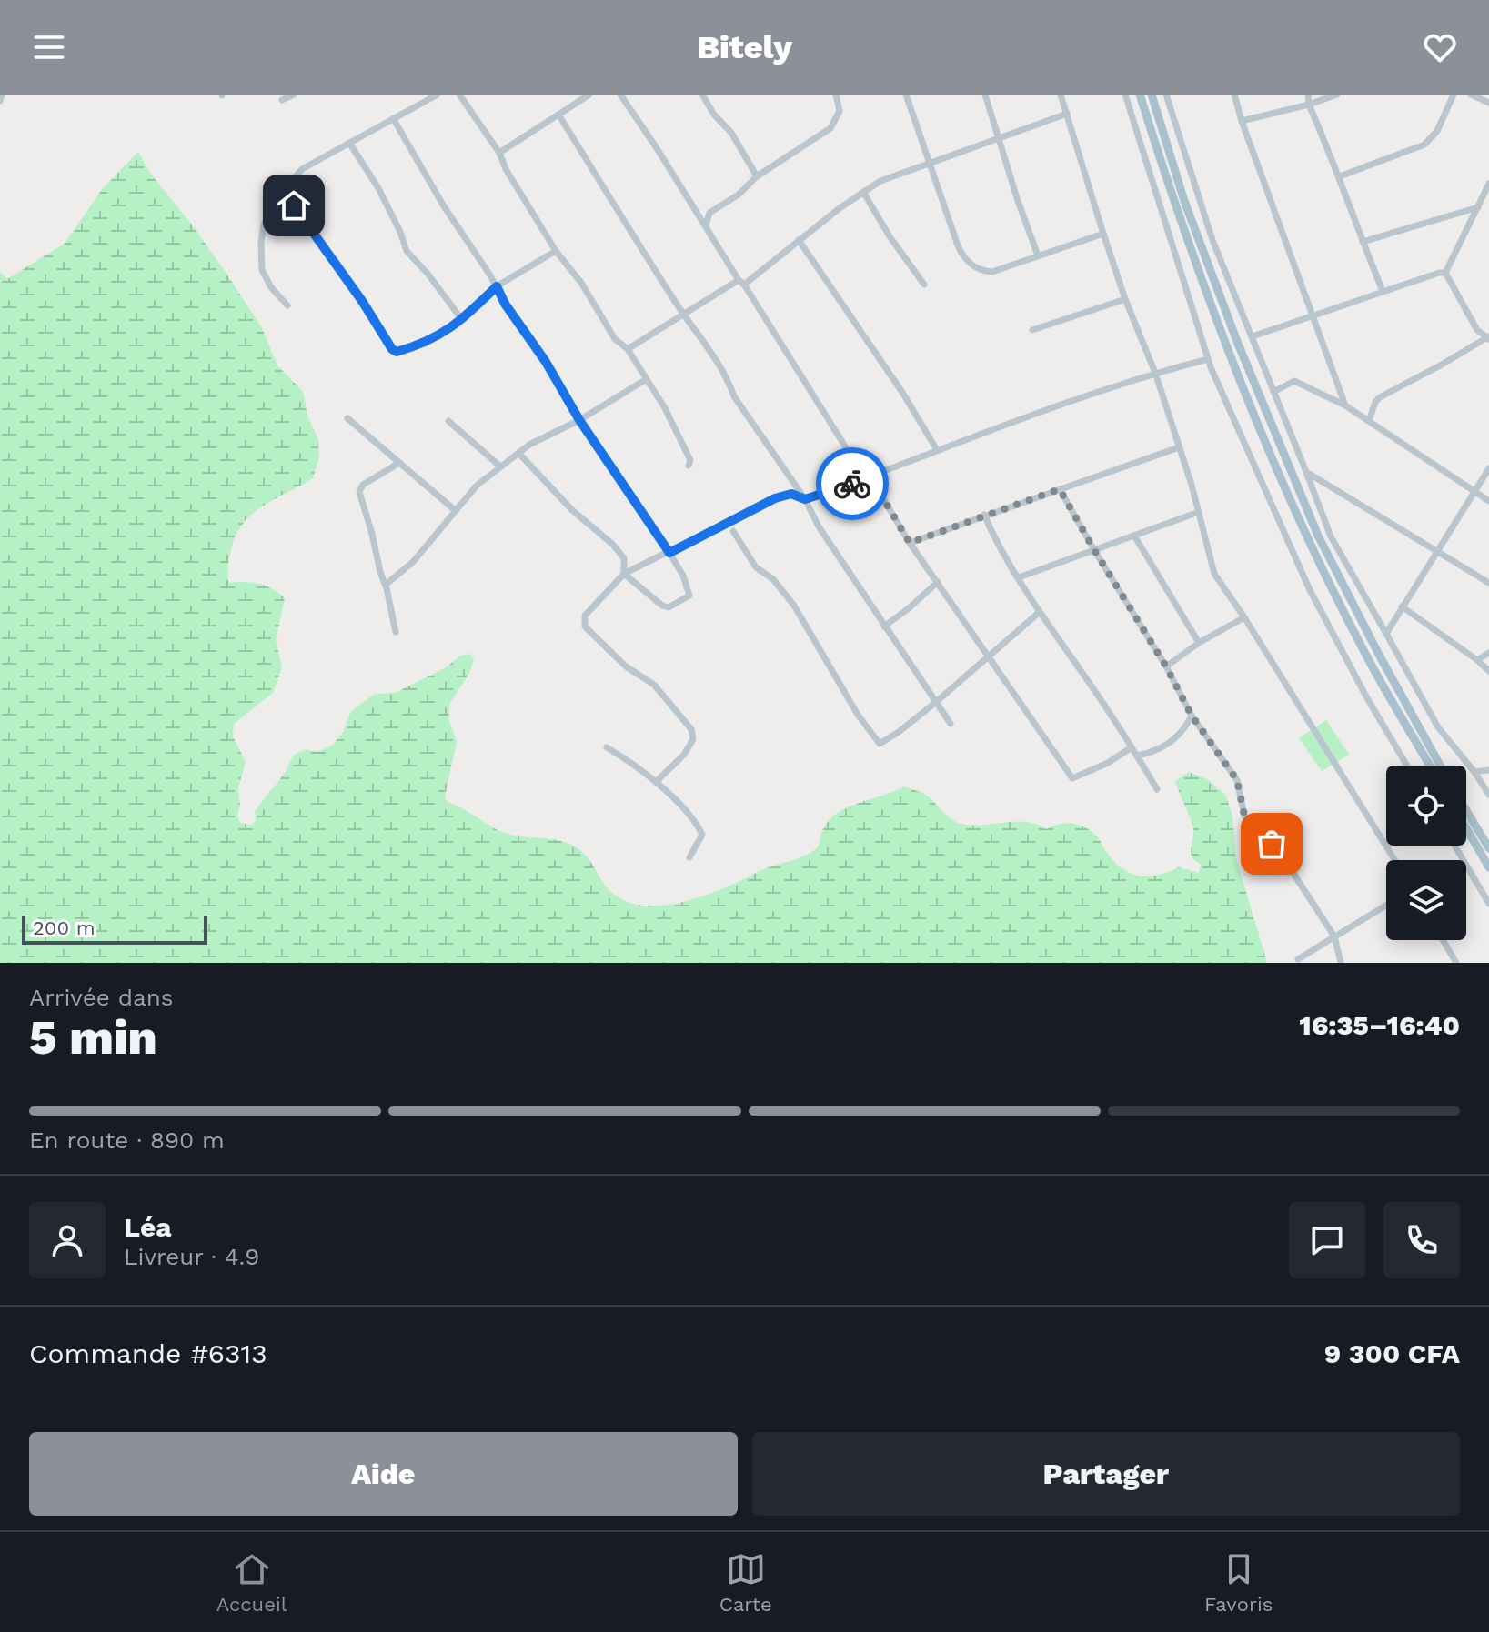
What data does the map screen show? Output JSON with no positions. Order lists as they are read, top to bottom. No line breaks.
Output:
{"scale_bar":"200 m","page":{"header":"Bitely","scale":"200 m","heading":["5 min","Arrivée dans","16:35–16:40"],"panel":["Léa","Livreur · 4.9","Commande #6313","9 300 CFA"],"bar":"En route · 890 m","buttons":["Aide","Partager"],"tabs":["Accueil","Carte","Favoris"]}}
